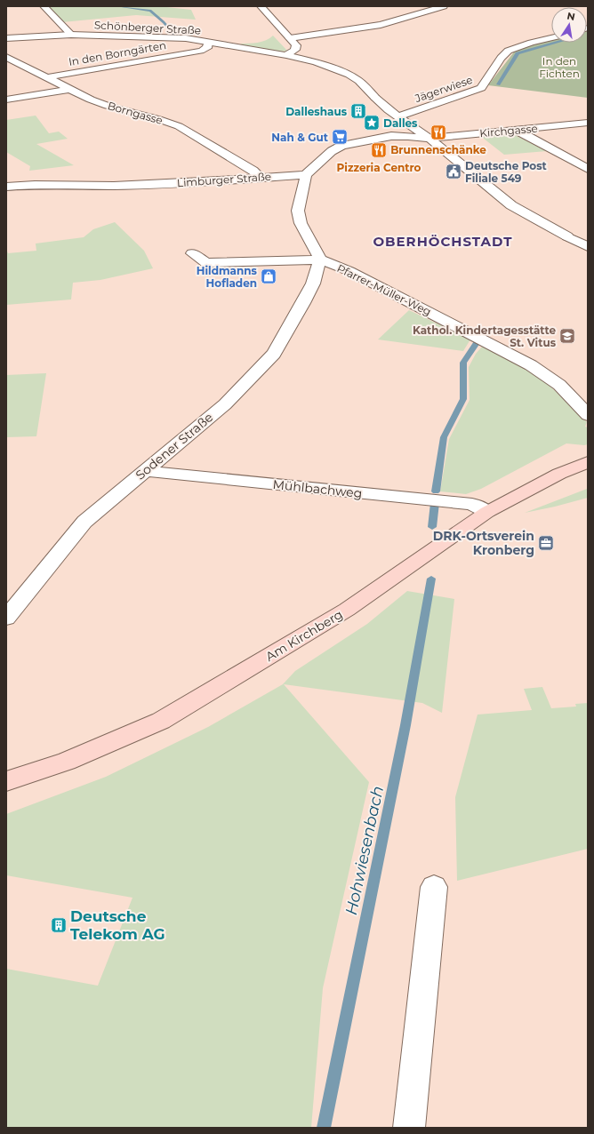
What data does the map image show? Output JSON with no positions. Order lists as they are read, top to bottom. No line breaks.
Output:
{"streets":{"main road":["Am Kirchberg"],"street":["Schönberger Straße","In den Borngärten","Jägerwiese","Borngasse","Kirchgasse","Limburger Straße","Pfarrer-Müller-Weg","Sodener Straße","Mühlbachweg"]},"crossings":[["Schönberger Straße","In den Borngärten"],["Schönberger Straße","Jägerwiese"],["Schönberger Straße","Kirchgasse"],["In den Borngärten","Borngasse"],["Borngasse","Limburger Straße"],["Pfarrer-Müller-Weg","Sodener Straße"],["Sodener Straße","Mühlbachweg"],["Mühlbachweg","Am Kirchberg"]],"districts":["OBERHÖCHSTADT"],"water":["Hohwiesenbach"],"parks":["In den Fichten"],"places":{"building":["Dalleshaus","Deutsche Telekom AG"],"place":["Dalles"],"restaurant":["Brunnenschänke","Pizzeria Centro"],"supermarket":["Nah & Gut"],"public building":["Deutsche Post Filiale 549"],"shop":["Hildmanns Hofladen"],"school or university":["Kathol. Kindertagesstätte St. Vitus"],"office":["DRK-Ortsverein Kronberg"]},"north":"top"}
